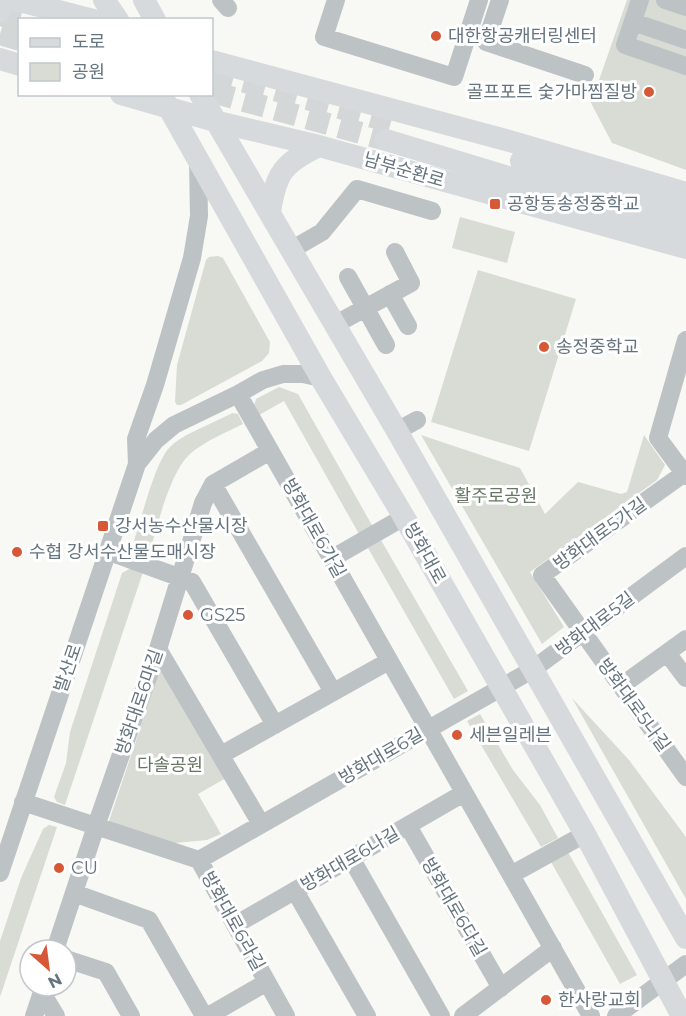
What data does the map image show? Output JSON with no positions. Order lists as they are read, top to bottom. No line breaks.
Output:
{"streets":{"main road":["남부순환로","방화대로"],"street":["방화대로6가길","방화대로5가길","방화대로5길","발산로","방화대로6마길","방화대로5나길","방화대로6길","방화대로6나길","방화대로6다길","방화대로6라길"]},"crossings":[["남부순환로","방화대로"],["방화대로6가길","발산로"],["방화대로6가길","방화대로6길"],["방화대로5가길","방화대로5길"],["방화대로5가길","방화대로5나길"],["방화대로","방화대로5길"],["방화대로","발산로"],["방화대로","방화대로6길"],["방화대로5길","방화대로5나길"],["방화대로5길","방화대로6길"],["방화대로6길","방화대로6라길"],["방화대로6나길","방화대로6다길"],["방화대로6나길","방화대로6라길"]],"parks":["활주로공원","다솔공원"],"places":{"other":["대한항공캐터링센터","골프포트 숯가마찜질방","송정중학교","수협 강서수산물도매시장","GS25","세븐일레븐","CU","한사랑교회"],"transit":["공항동송정중학교","강서농수산물시장"]},"legend":["도로","공원"],"north":"bottom right"}
